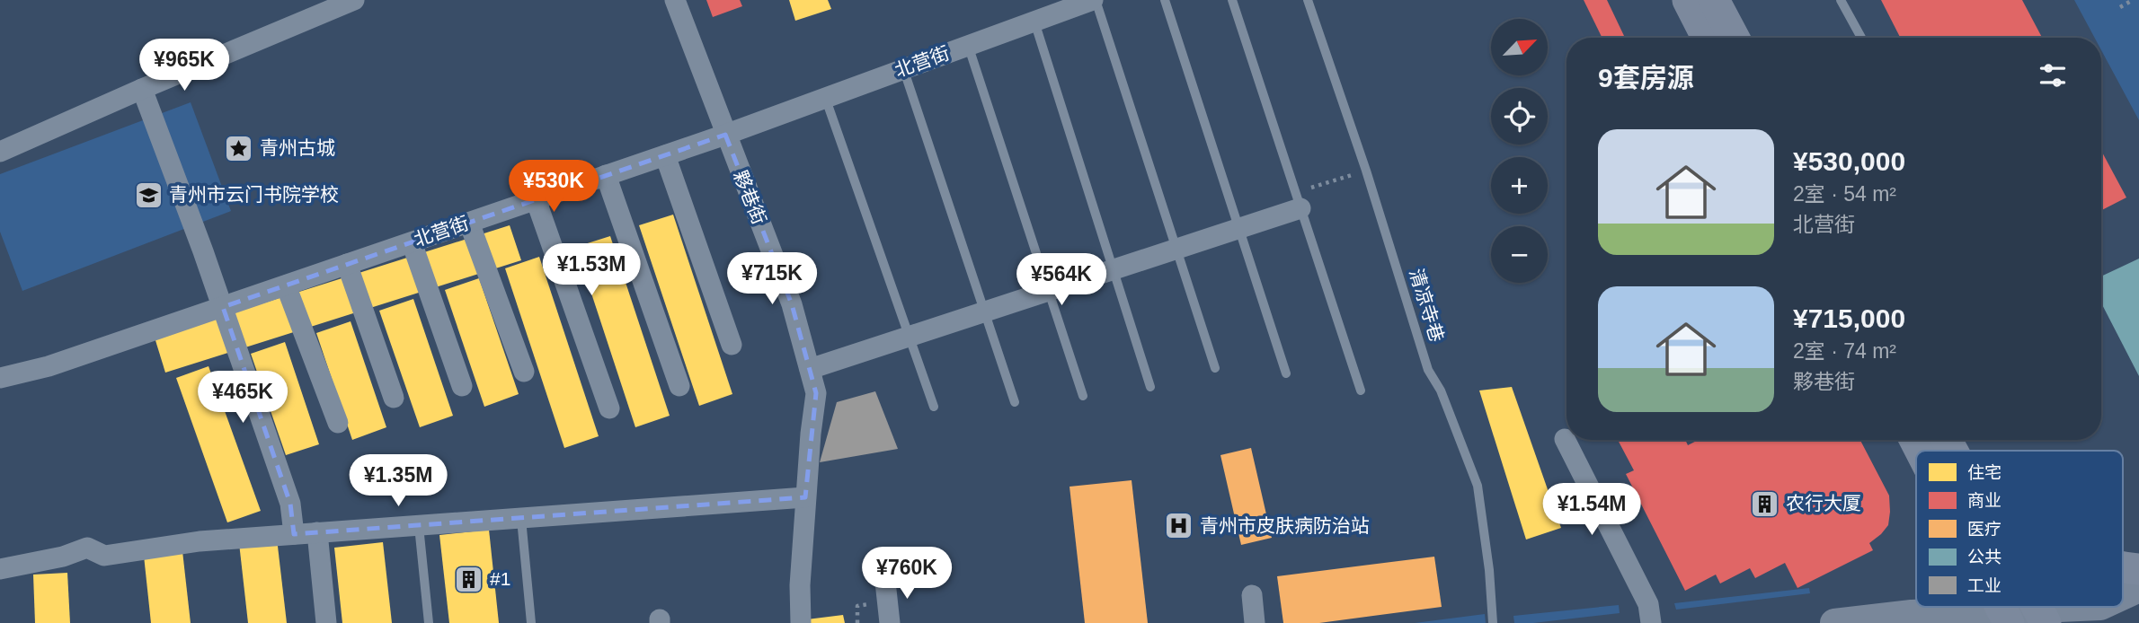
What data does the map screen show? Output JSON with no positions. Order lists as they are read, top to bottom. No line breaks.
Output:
{"streets":{"street":["北营街","夥巷街"],"lane":["清凉寺巷"]},"crossings":[["北营街","夥巷街"]],"places":{"place":["青州古城"],"school or university":["青州市云门书院学校"],"building":["农行大厦","#1"],"hospital":["青州市皮肤病防治站"]},"legend":["住宅","商业","医疗","公共","工业"],"north":"top right","page":{"map_buttons":["+","−"],"heading":"9套房源","price":["¥965K","¥530K","¥1.53M","¥715K","¥564K","¥465K","¥1.35M","¥1.54M","¥760K"],"list":[{"name":"¥530,000","note":"2室 · 54 m² · 北营街"},{"name":"¥715,000","note":"2室 · 74 m² · 夥巷街"}]}}
